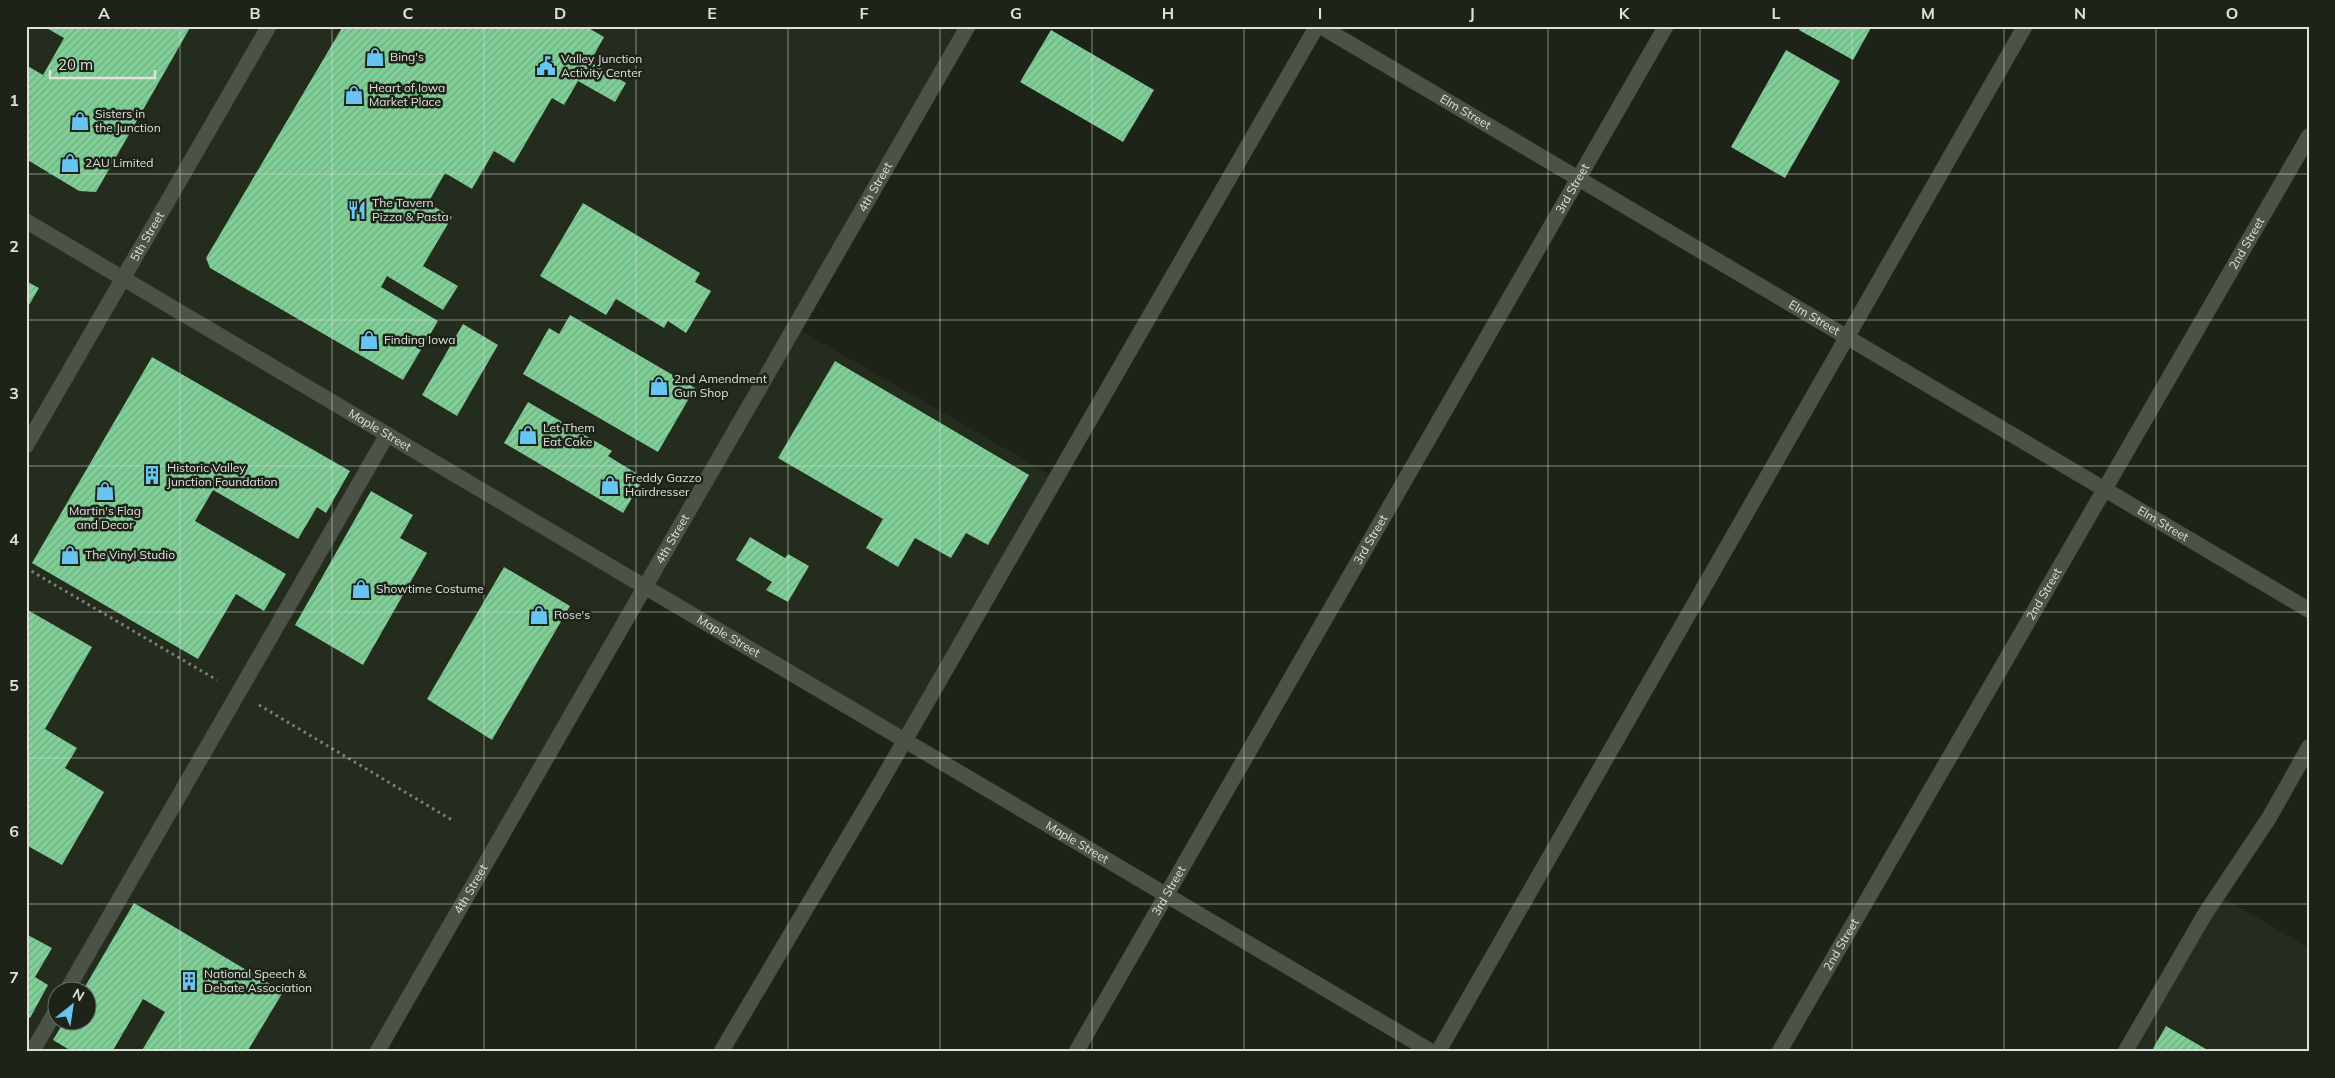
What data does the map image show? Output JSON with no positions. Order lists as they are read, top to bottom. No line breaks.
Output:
{"streets":{"street":["Elm Street","4th Street","3rd Street","5th Street","2nd Street","Maple Street"]},"crossings":[["Elm Street","3rd Street"],["Elm Street","2nd Street"],["4th Street","Maple Street"],["3rd Street","Maple Street"],["5th Street","Maple Street"]],"places":{"shop":["Bing's","Heart of Iowa Market Place","Sisters in the Junction","2AU Limited","Finding Iowa","2nd Amendment Gun Shop","Let Them Eat Cake","Freddy Gazzo Hairdresser","Martin's Flag and Decor","The Vinyl Studio","Showtime Costume","Rose's"],"public building":["Valley Junction Activity Center"],"restaurant":["The Tavern Pizza & Pasta"],"building":["Historic Valley Junction Foundation","National Speech & Debate Association"]},"scale_bar":"20 m","north":"top right","grid":{"columns":["A","B","C","D","E","F","G","H","I","J","K","L","M","N","O"],"rows":["1","2","3","4","5","6","7"]}}
